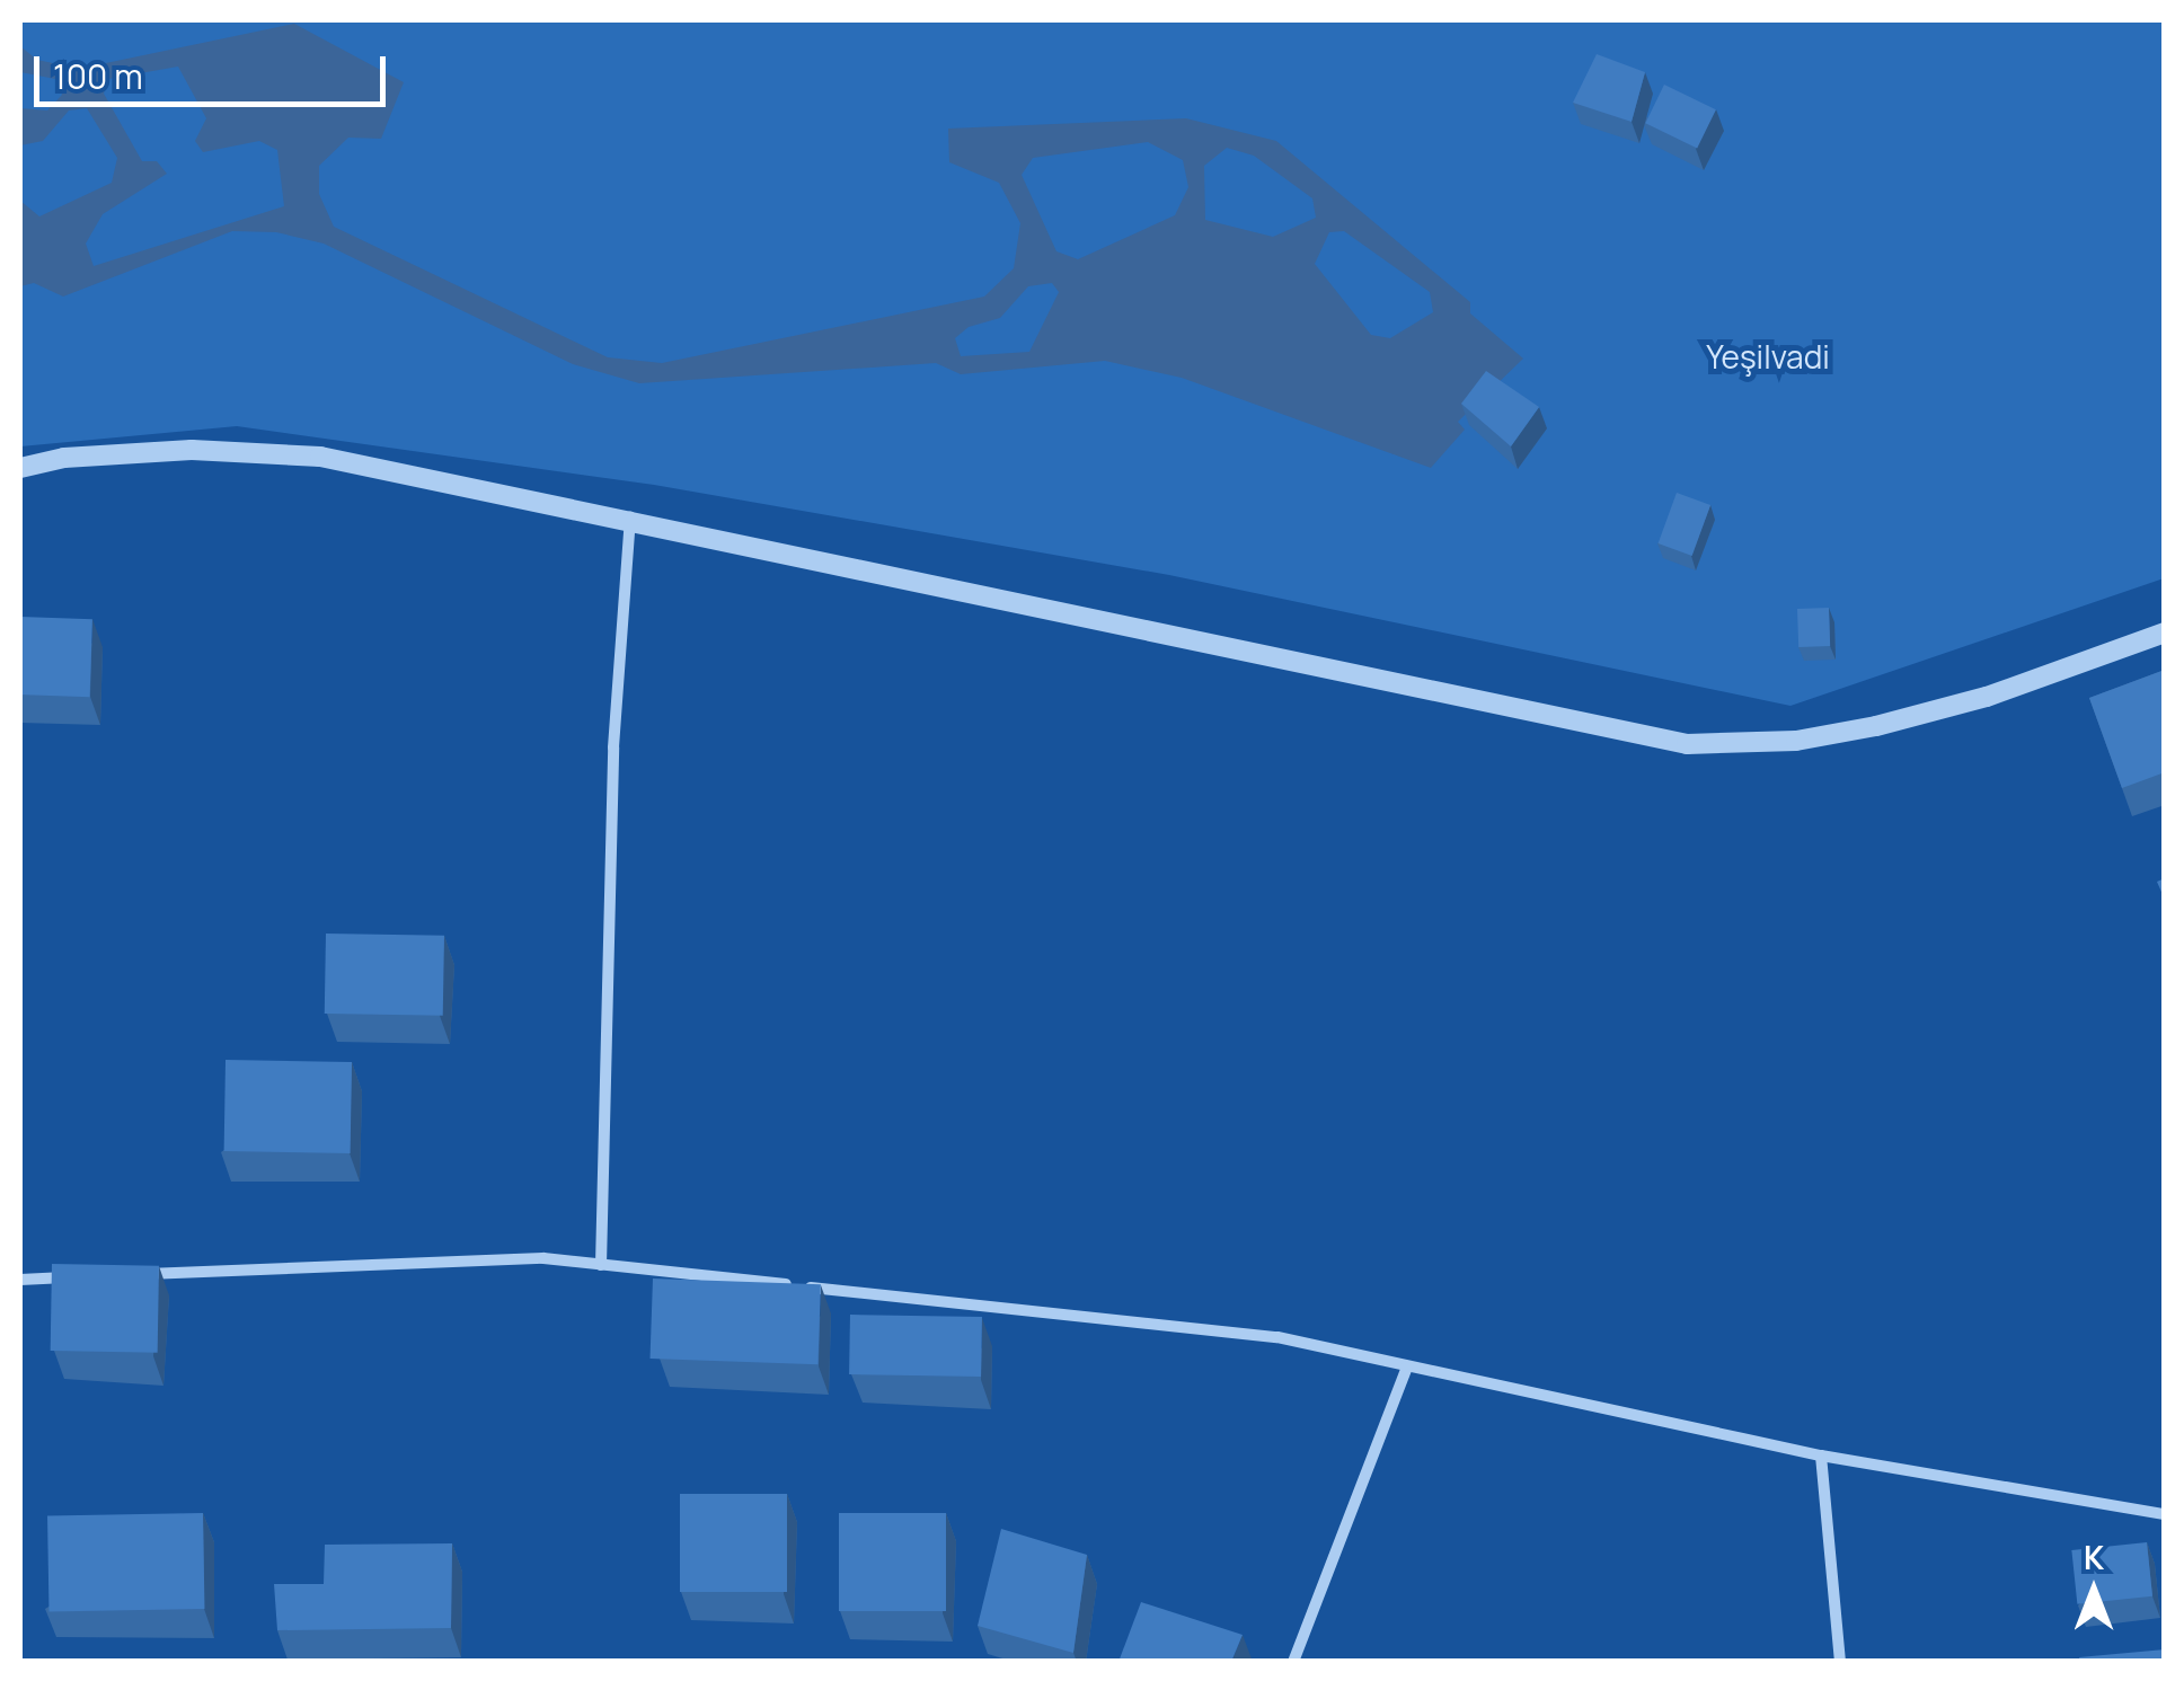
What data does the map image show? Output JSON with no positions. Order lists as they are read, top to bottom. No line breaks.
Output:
{"parks":["Yeşilvadi"],"scale_bar":"100 m","north":"top"}
